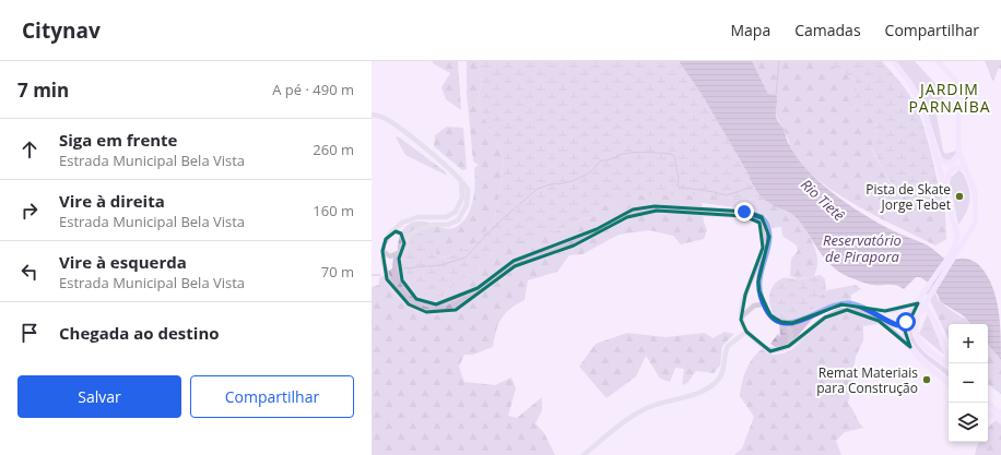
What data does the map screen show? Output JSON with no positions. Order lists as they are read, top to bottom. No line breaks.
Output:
{"districts":["JARDIM PARNAÍBA"],"water":["Rio Tietê","Reservatório de Pirapora"],"places":["Pista de Skate Jorge Tebet","Remat Materiais para Construção"],"page":{"header":"Citynav","nav":["Mapa","Camadas","Compartilhar"],"heading":["7 min","A pé · 490 m"],"list":[["Siga em frente","Estrada Municipal Bela Vista","260 m"],["Vire à direita","Estrada Municipal Bela Vista","160 m"],["Vire à esquerda","Estrada Municipal Bela Vista","70 m"],"Chegada ao destino"],"map_buttons":["+","−"],"buttons":["Salvar","Compartilhar"]}}
